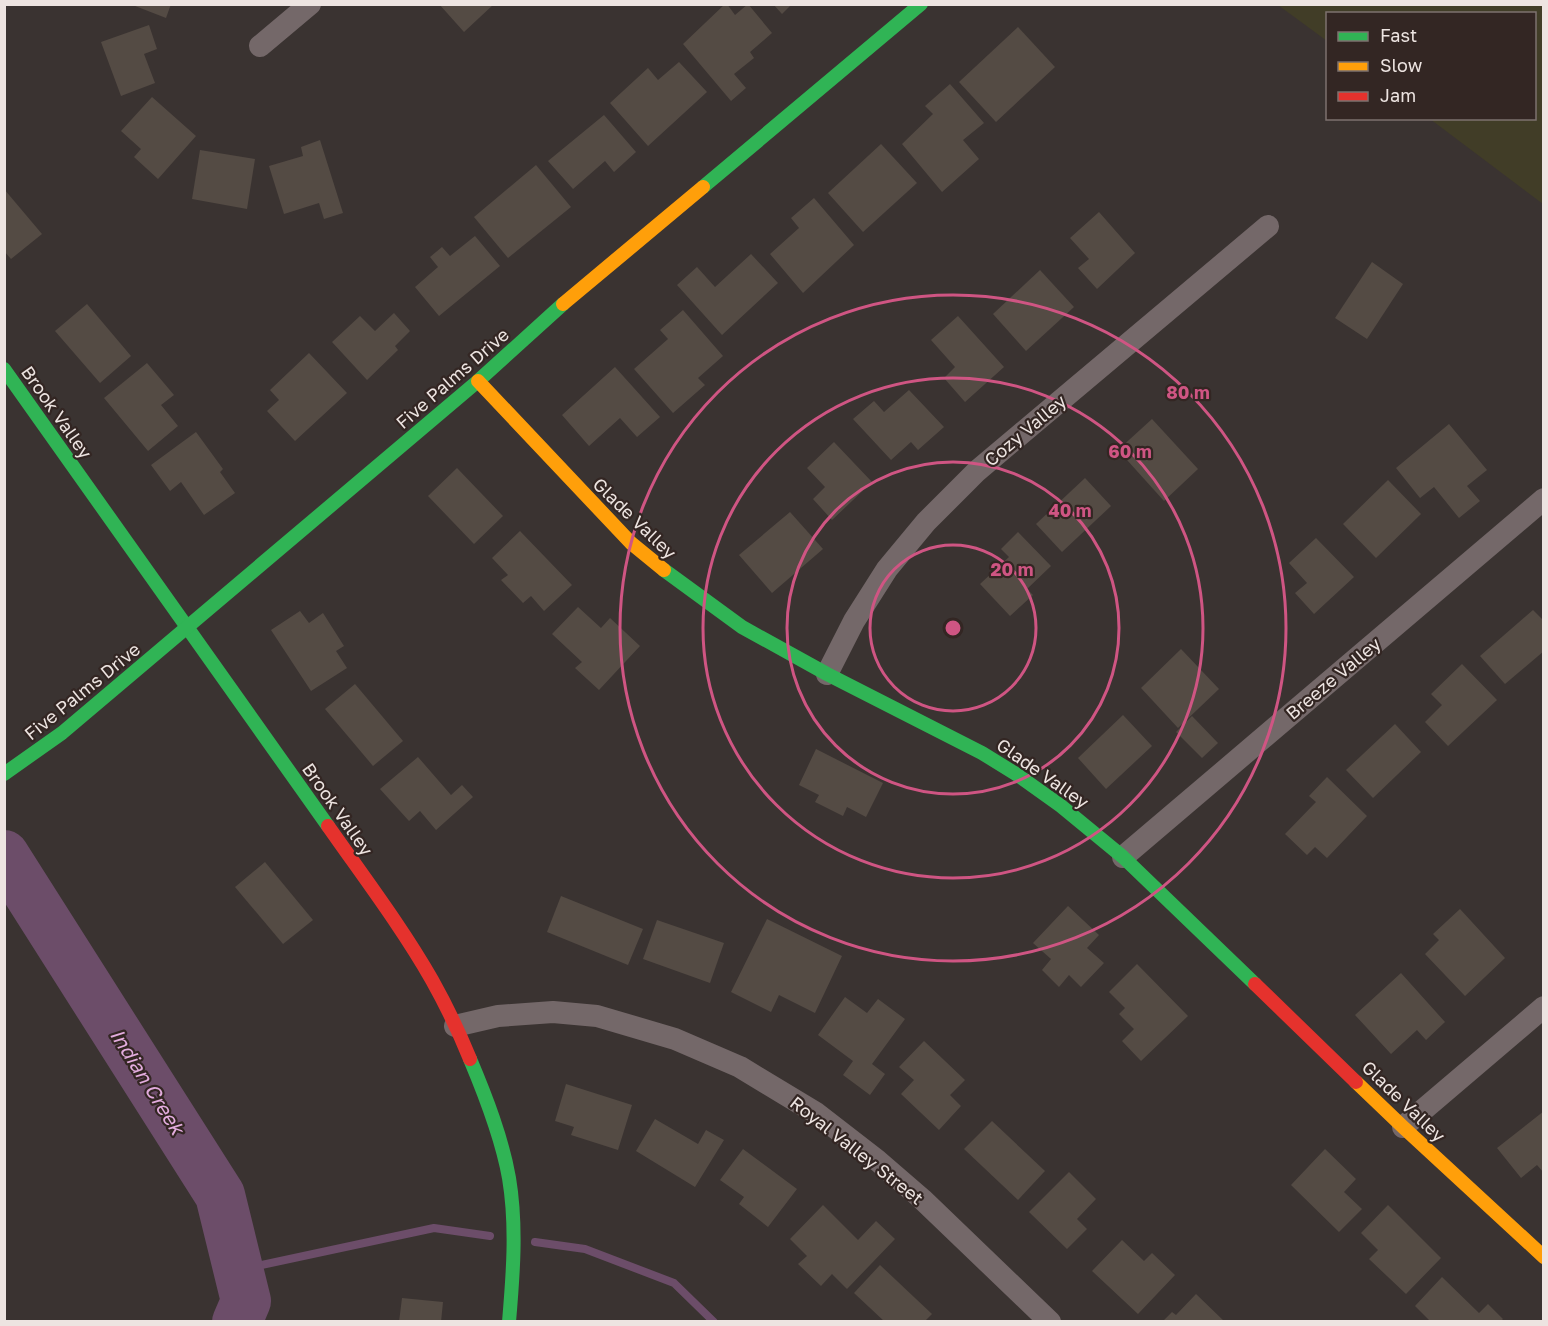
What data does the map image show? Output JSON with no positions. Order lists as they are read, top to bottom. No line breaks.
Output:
{"streets":{"street":["Five Palms Drive","Brook Valley","Cozy Valley","Glade Valley","Breeze Valley","Royal Valley Street"]},"crossings":[["Five Palms Drive","Brook Valley"],["Five Palms Drive","Glade Valley"],["Brook Valley","Royal Valley Street"],["Cozy Valley","Glade Valley"],["Glade Valley","Breeze Valley"]],"water":["Indian Creek"],"legend":["Fast","Slow","Jam"],"rings":["80 m","60 m","40 m","20 m"]}
